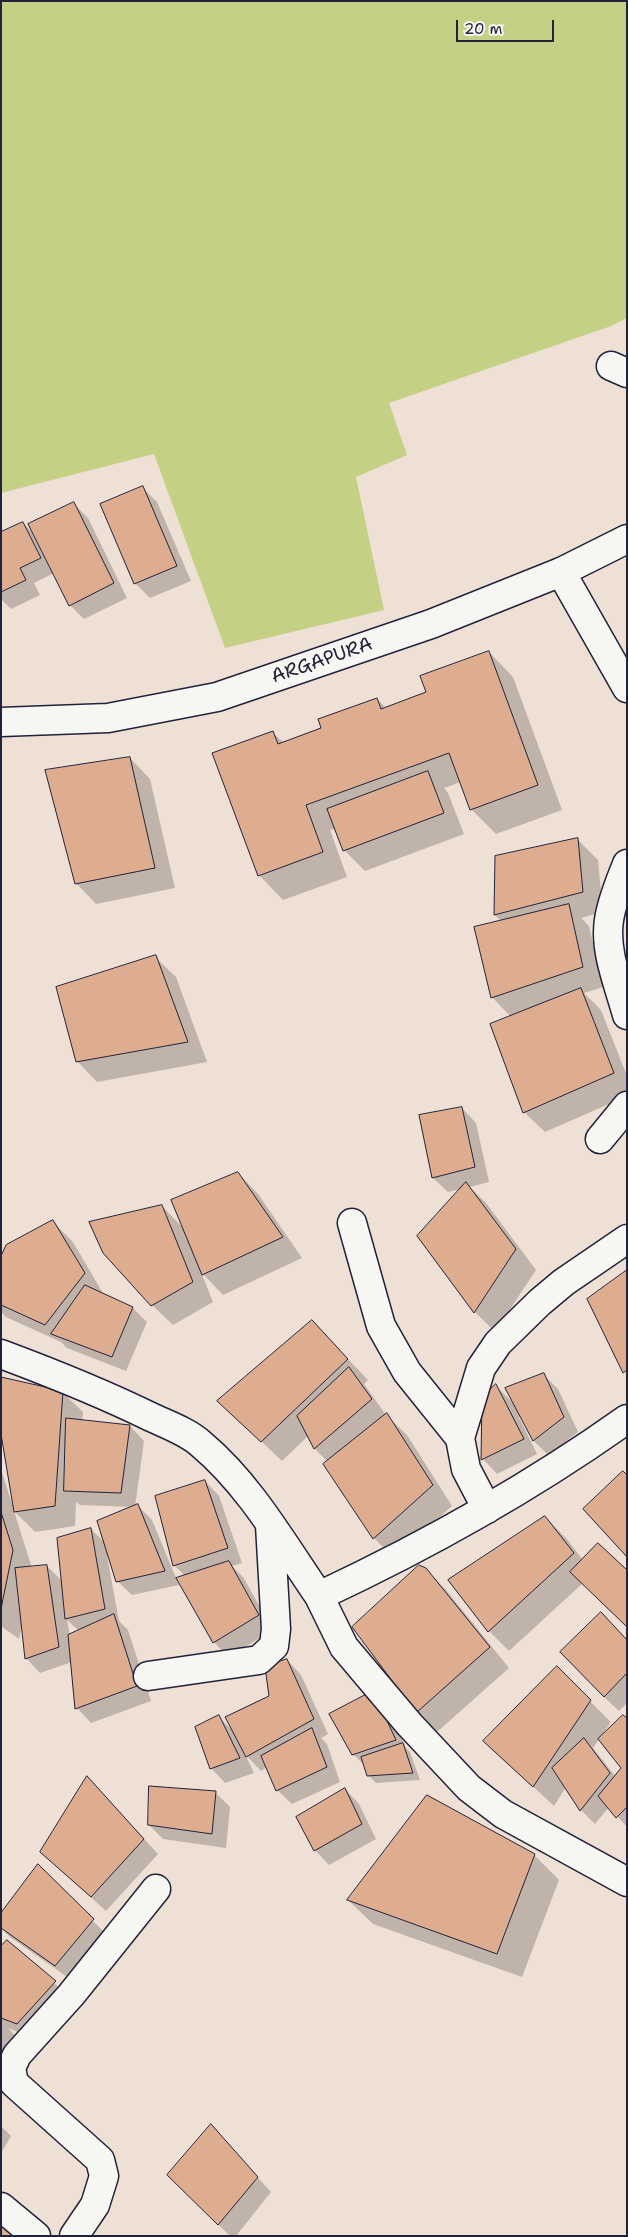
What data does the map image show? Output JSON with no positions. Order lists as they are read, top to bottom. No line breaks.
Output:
{"streets":{"main road":["ARGAPURA"]},"scale_bar":"20 m"}
